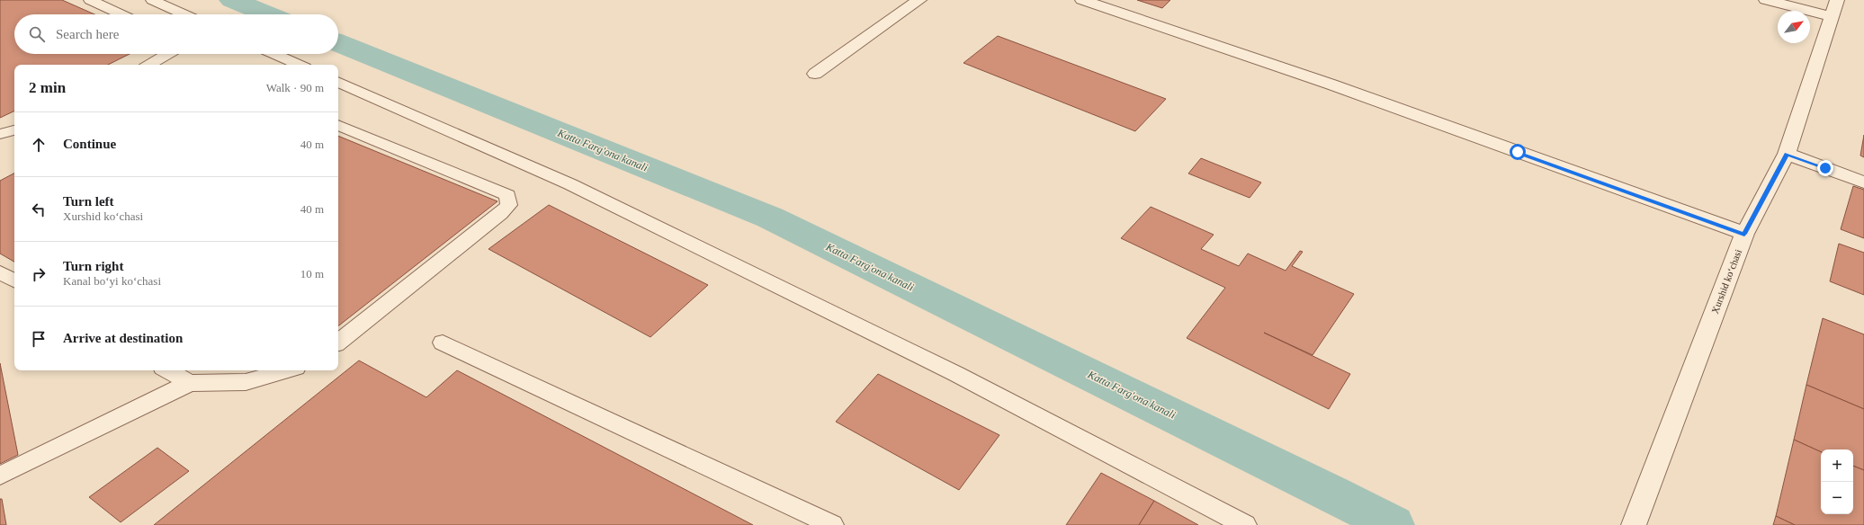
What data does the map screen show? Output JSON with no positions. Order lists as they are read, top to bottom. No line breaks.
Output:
{"streets":{"street":["Xurshid koʻchasi"]},"water":["Katta Farg'ona kanali"],"north":"top right","page":{"search":"Search here","heading":["2 min","Walk · 90 m"],"list":[["Continue","40 m"],["Turn left","Xurshid koʻchasi","40 m"],["Turn right","Kanal boʻyi koʻchasi","10 m"],"Arrive at destination"],"map_buttons":["+","−"]}}
